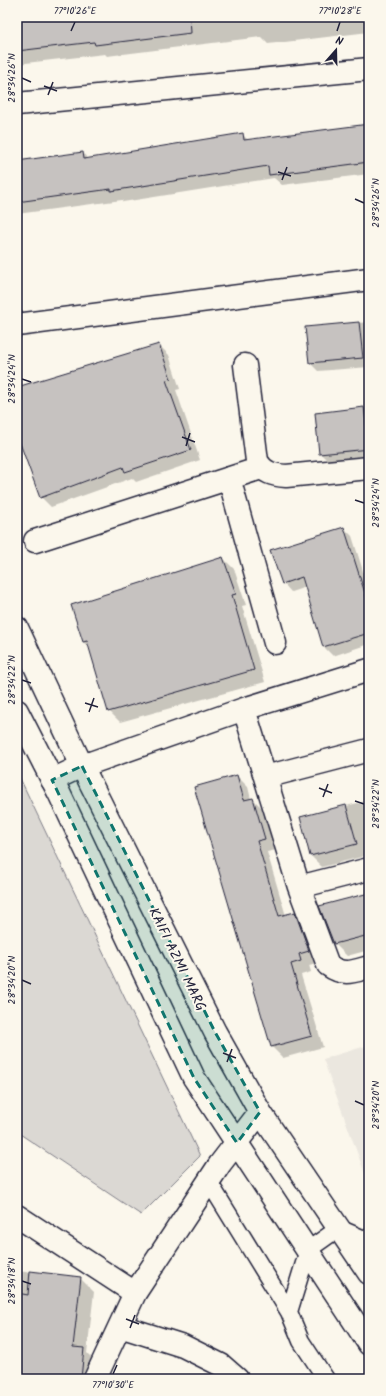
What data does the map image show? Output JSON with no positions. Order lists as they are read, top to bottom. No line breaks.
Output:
{"streets":{"street":["KAIFI AZMI MARG"]},"north":"top","coordinates":["77°10'26\"E","77°10'28\"E","28°34'26\"N","28°34'24\"N","28°34'22\"N","28°34'20\"N","28°34'18\"N","77°10'30\"E"]}
